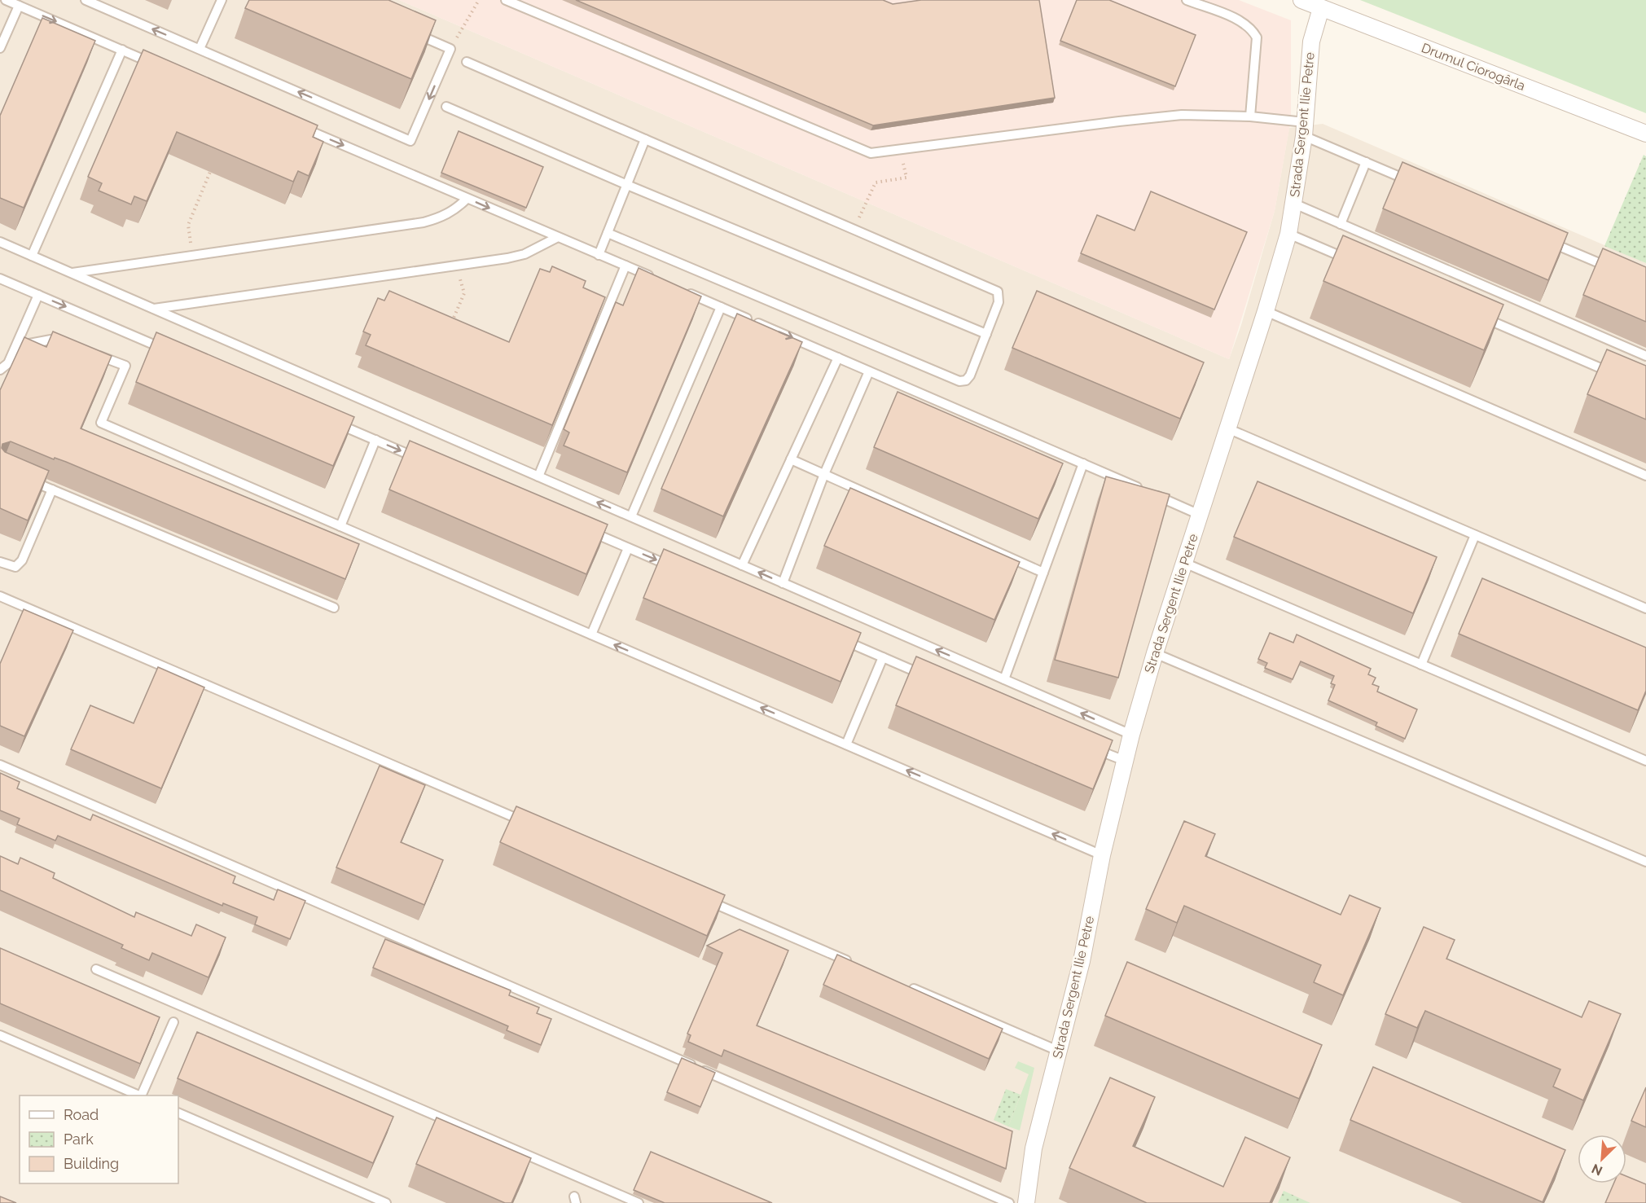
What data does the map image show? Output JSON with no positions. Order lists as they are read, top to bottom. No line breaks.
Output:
{"streets":{"street":["Drumul Ciorogârla","Strada Sergent Ilie Petre"]},"crossings":[["Drumul Ciorogârla","Strada Sergent Ilie Petre"]],"legend":["Road","Park","Building"],"north":"bottom left"}
